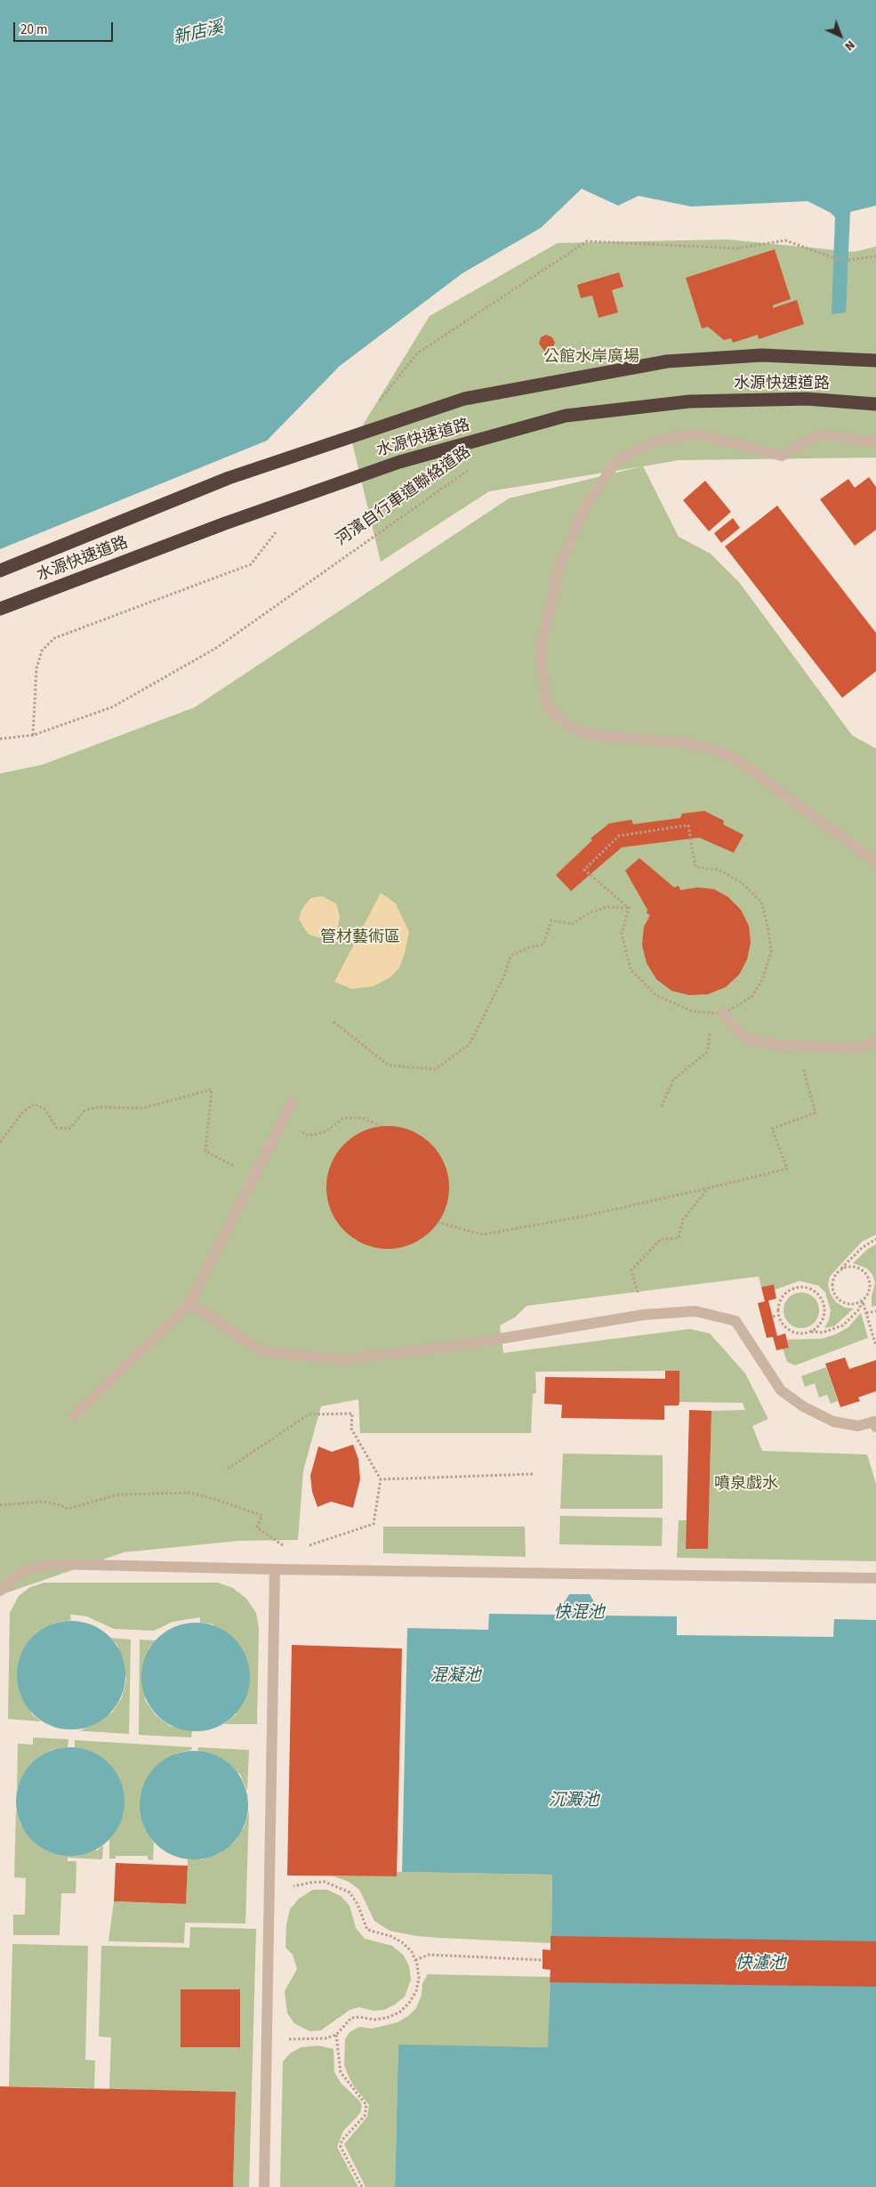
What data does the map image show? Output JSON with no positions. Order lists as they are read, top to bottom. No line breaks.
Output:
{"streets":{"highway":["水源快速道路"],"path":["河濱自行車道聯絡道路"]},"water":["新店溪","快混池","混凝池","沉澱池","快濾池"],"parks":["公館水岸廣場","管材藝術區","噴泉戲水"],"scale_bar":"20 m","north":"bottom right"}
